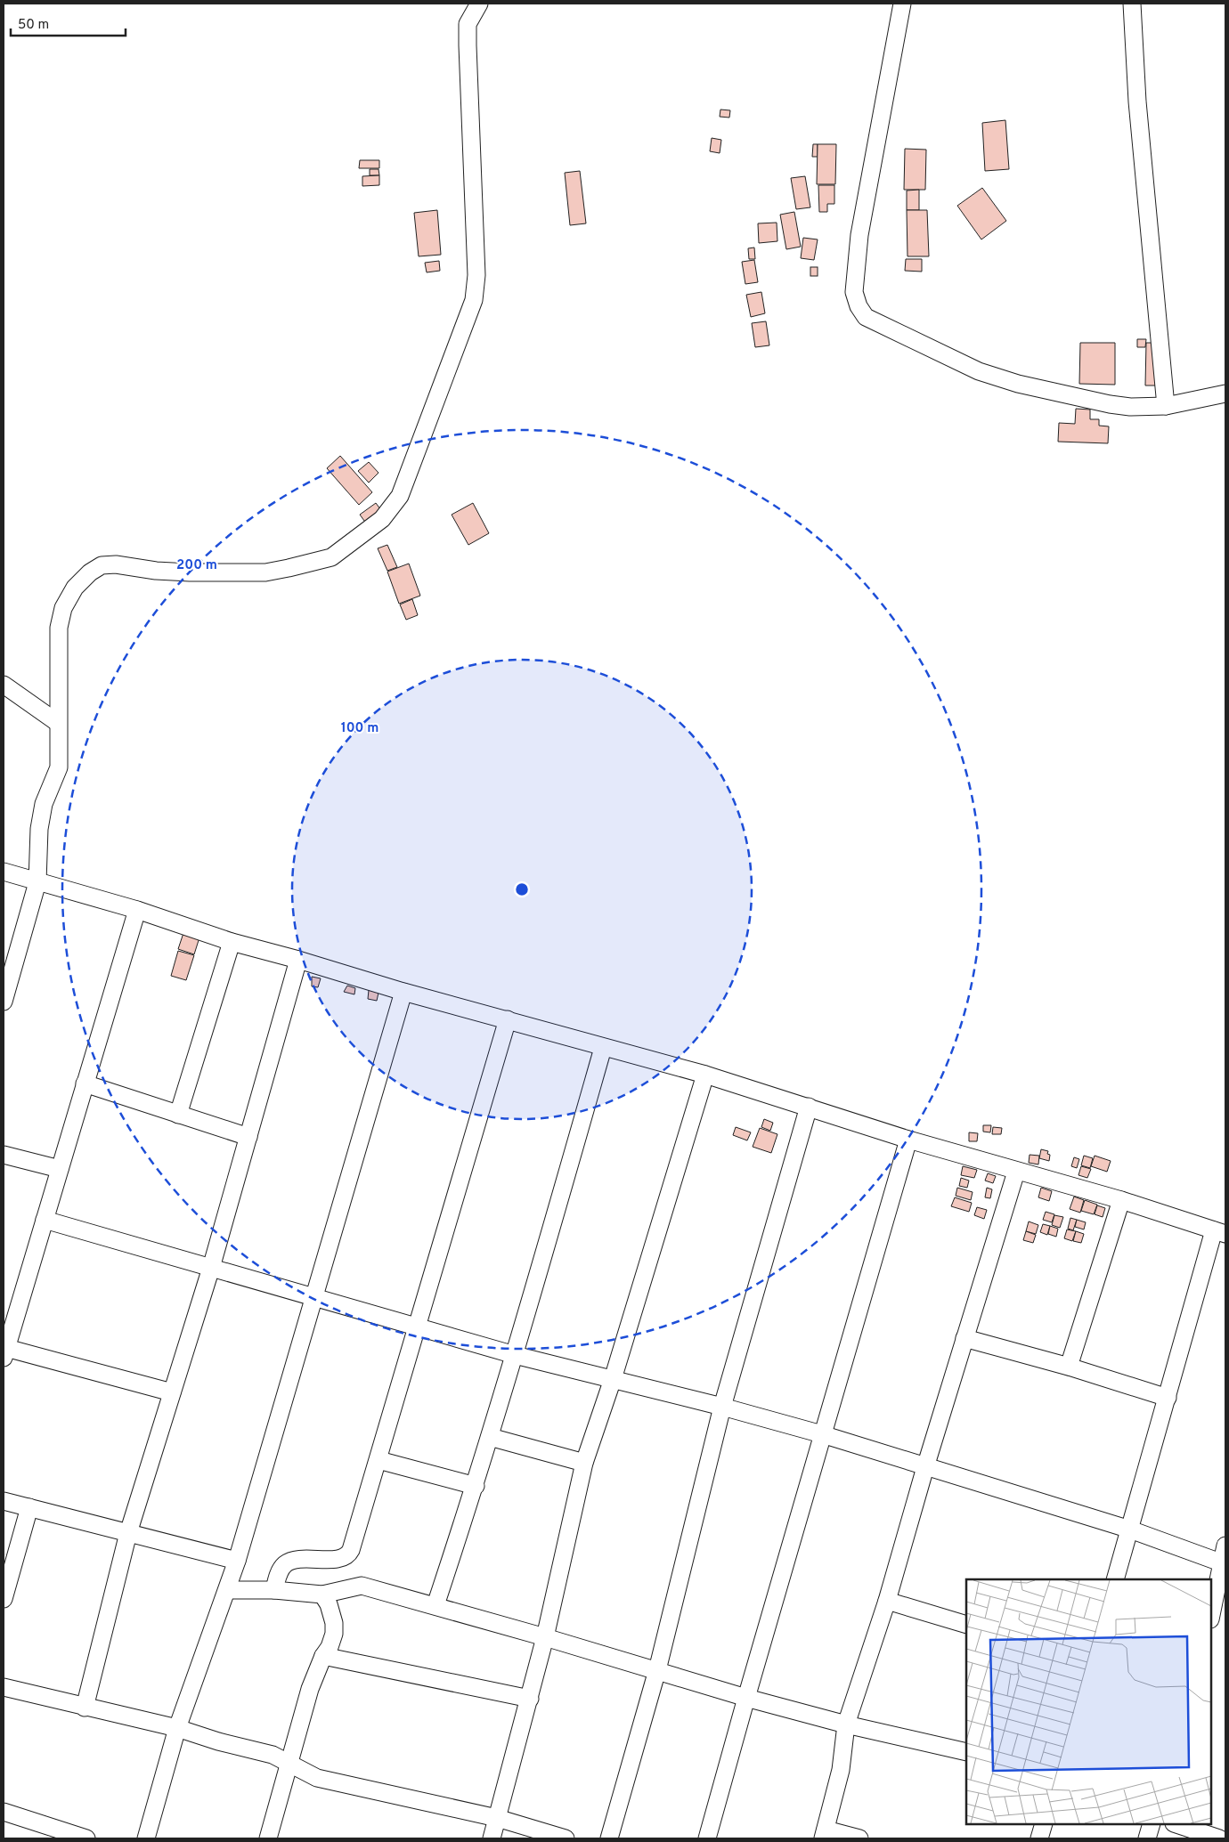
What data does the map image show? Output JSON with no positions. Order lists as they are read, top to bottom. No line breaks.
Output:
{"scale_bar":"50 m","rings":["200 m","100 m"]}
